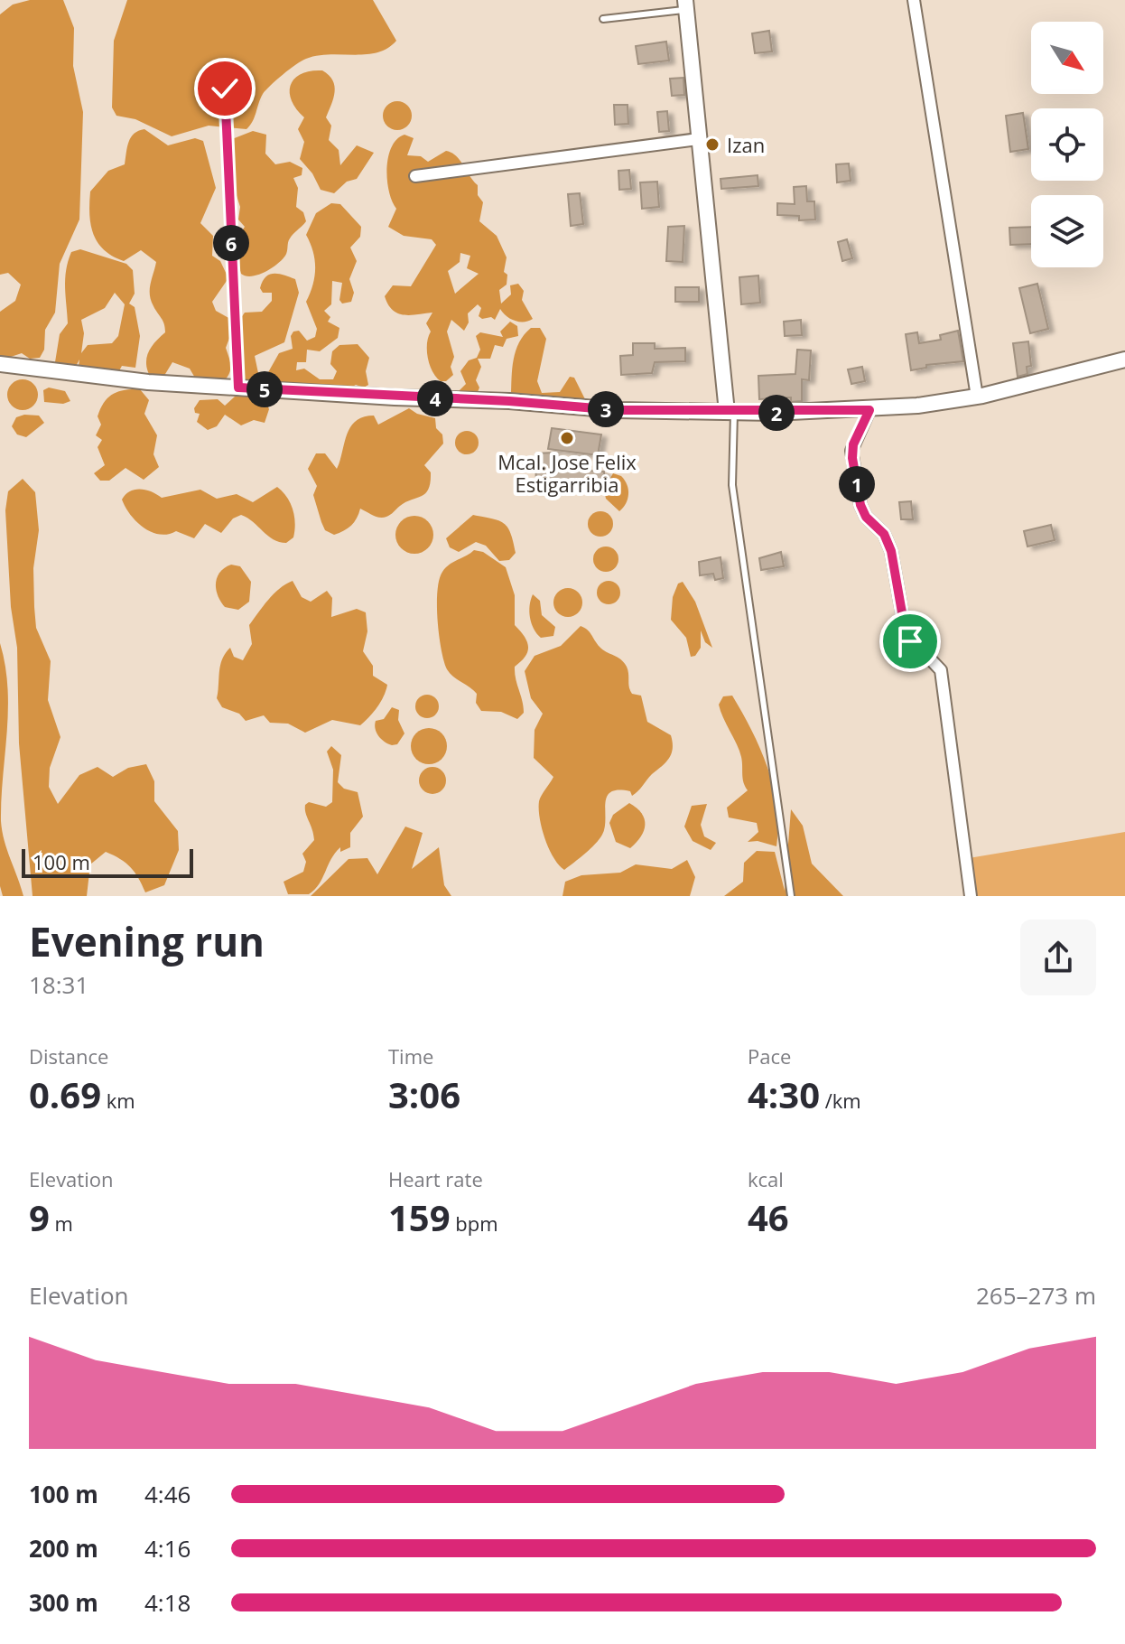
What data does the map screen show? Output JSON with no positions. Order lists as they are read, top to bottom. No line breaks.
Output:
{"places":["Izan","Mcal. Jose Felix Estigarribia"],"scale_bar":"100 m","north":"bottom right","page":{"pins":["6","5","4","3","2","1"],"scale":"100 m","heading":["Evening run","18:31"],"stats":[["Distance","0.69 km"],["Time","3:06"],["Pace","4:30 /km"],["Elevation","9 m"],["Heart rate","159 bpm"],["kcal","46"]],"chart":["Elevation","265–273 m"],"list":[{"name":"100 m","note":"4:46"},{"name":"200 m","note":"4:16"},{"name":"300 m","note":"4:18"}]}}
